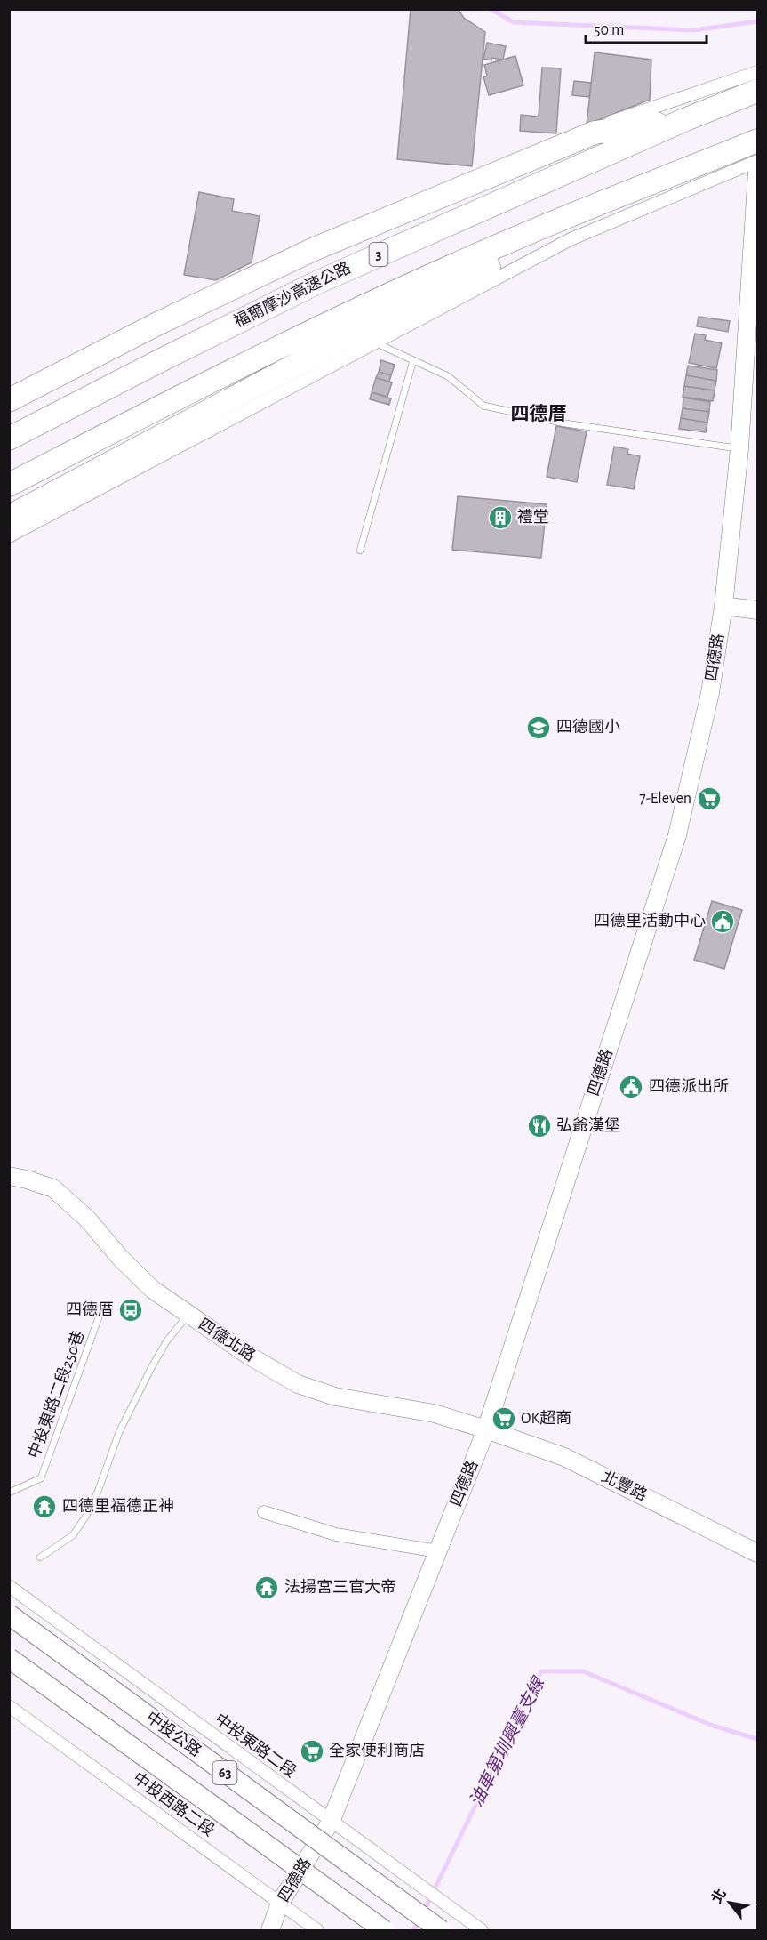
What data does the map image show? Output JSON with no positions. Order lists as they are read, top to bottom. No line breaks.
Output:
{"streets":{"highway":["3","福爾摩沙高速公路"],"main road":["四德路","四德北路","北豐路","中投公路","63"],"street":["中投東路二段","中投西路二段"],"lane":["中投東路二段250巷"]},"crossings":[["四德路","四德北路"],["四德路","北豐路"],["四德路","中投東路二段"],["四德路","中投西路二段"],["四德北路","北豐路"]],"districts":["四德厝"],"water":["油車第圳興臺支線"],"places":{"building":["禮堂"],"school or university":["四德國小"],"supermarket":["7-Eleven","OK超商","全家便利商店"],"public building":["四德里活動中心","四德派出所"],"restaurant":["弘爺漢堡"],"bus stop":["四德厝"],"temple":["四德里福德正神","法揚宮三官大帝"]},"scale_bar":"50 m","north":"top left"}
